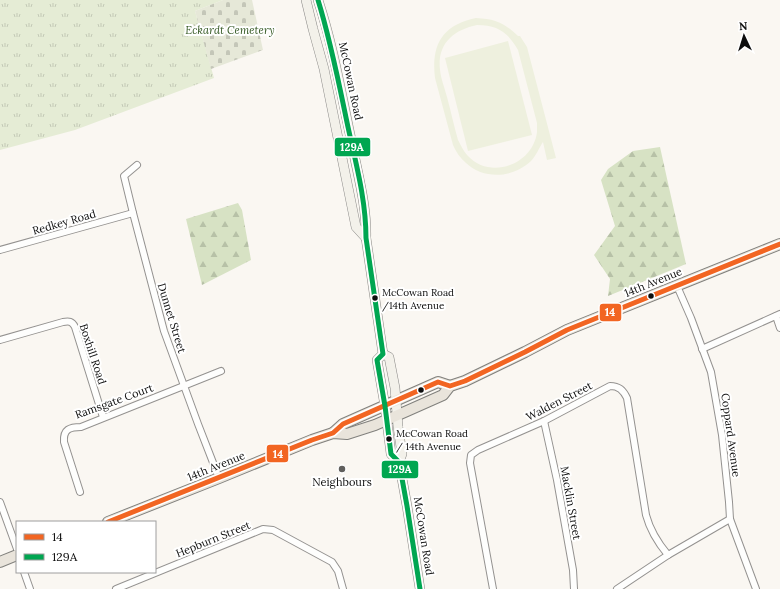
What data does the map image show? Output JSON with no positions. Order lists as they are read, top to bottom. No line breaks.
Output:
{"streets":{"main road":["McCowan Road","14th Avenue"],"street":["Redkey Road","Dunnet Street","Boxhill Road","Ramsgate Court","Walden Street","Coppard Avenue","Macklin Street","Hepburn Street"]},"crossings":[["McCowan Road","14th Avenue"],["Redkey Road","Dunnet Street"],["14th Avenue","Dunnet Street"],["14th Avenue","Coppard Avenue"],["Dunnet Street","Ramsgate Court"],["Boxhill Road","Ramsgate Court"],["Walden Street","Macklin Street"]],"parks":["Eckardt Cemetery"],"places":["McCowan Road /14th Avenue","McCowan Road / 14th Avenue","Neighbours"],"lines":["transit line 129A","transit line 14"],"legend":["14","129A"],"north":"top"}
